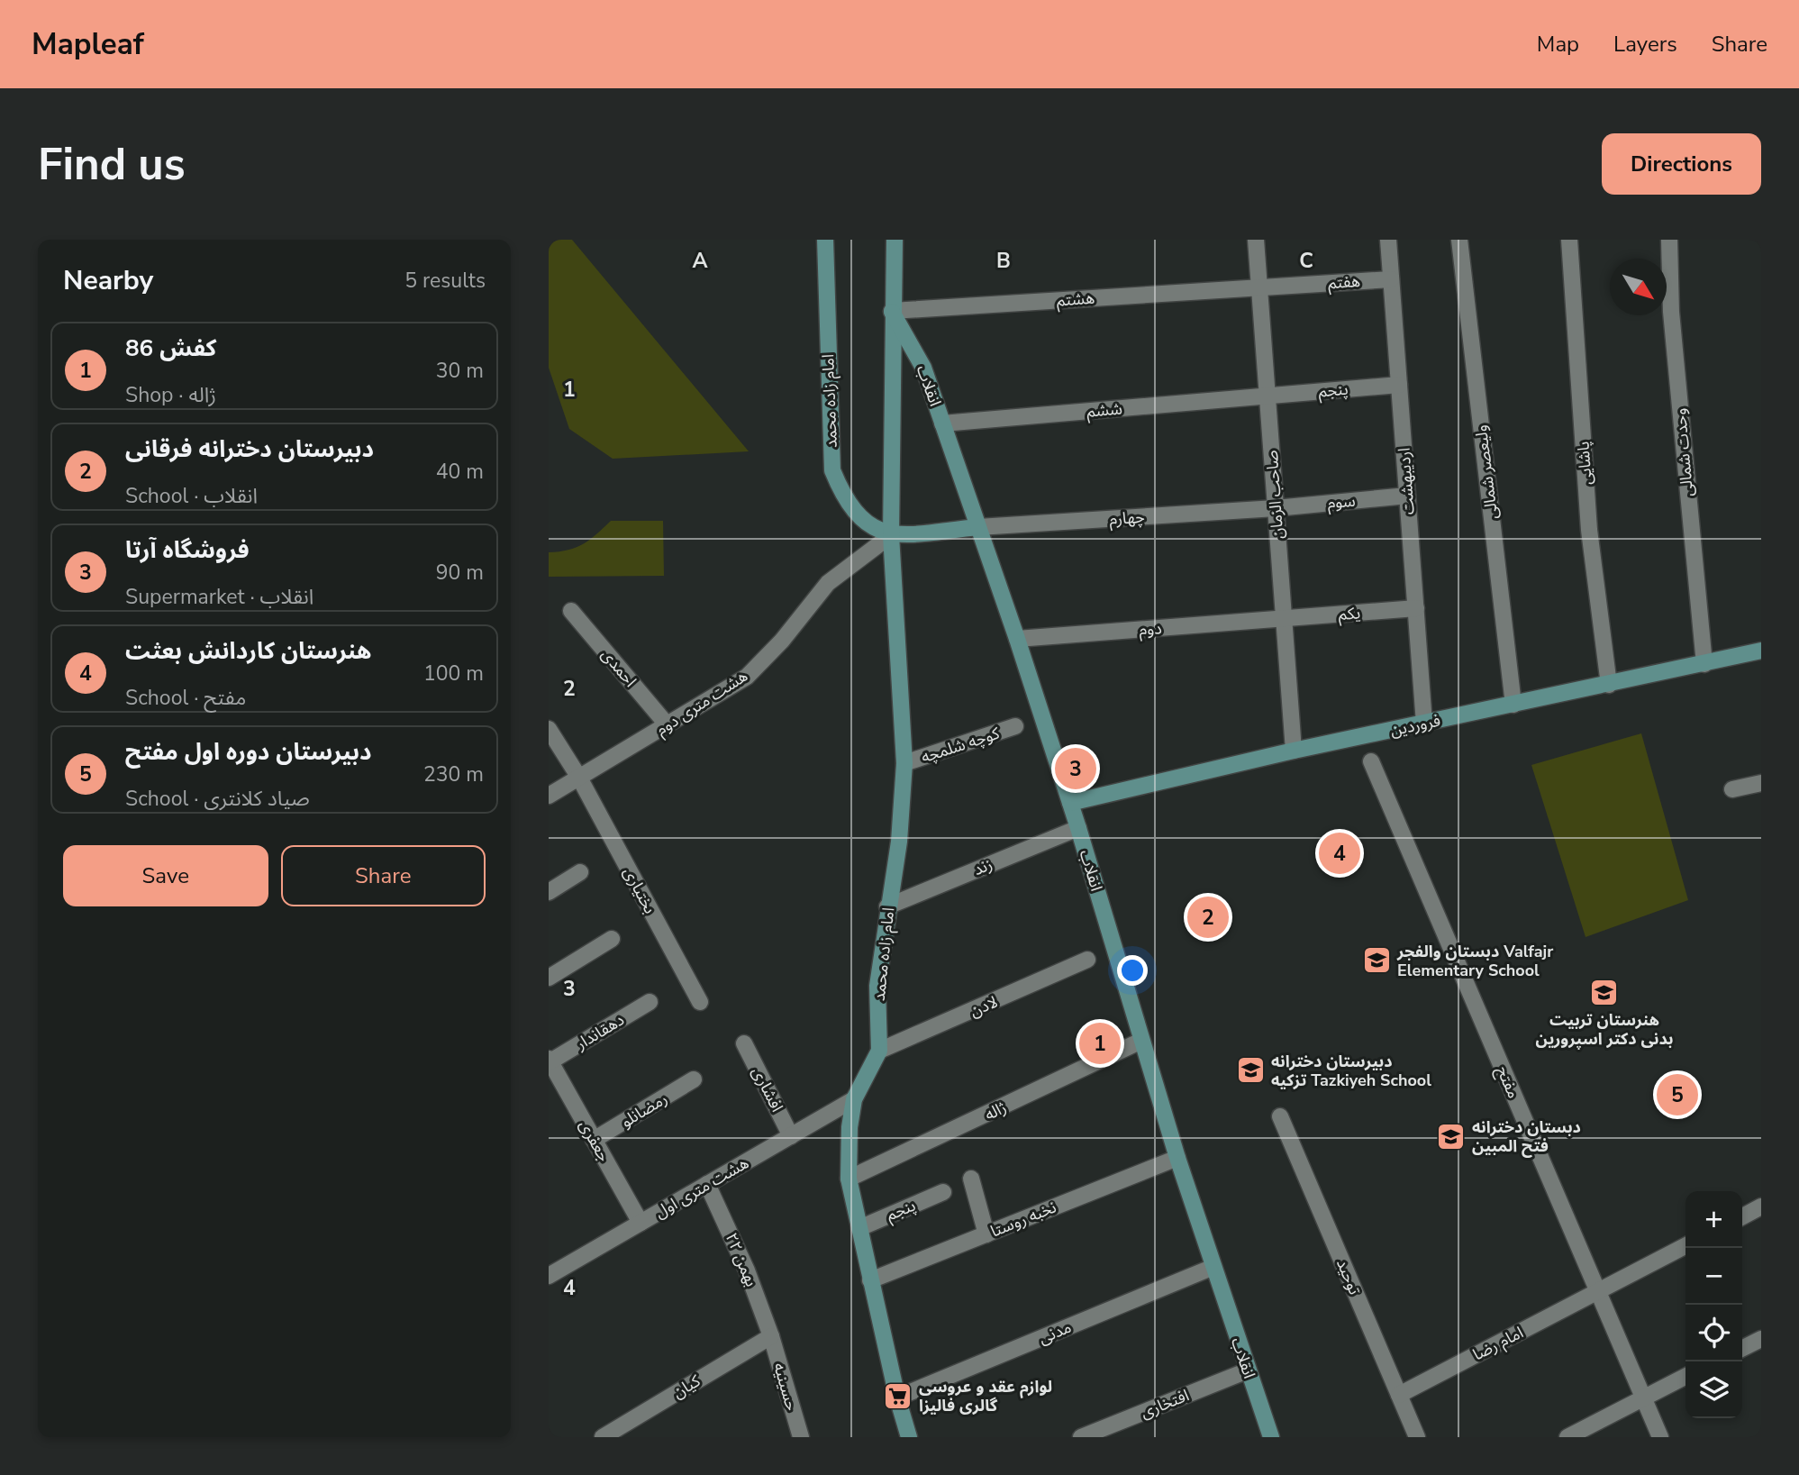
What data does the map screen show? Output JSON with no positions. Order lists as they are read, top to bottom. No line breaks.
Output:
{"streets":{"street":["هفتم","هشتم","انقلاب","پنجم","امام زاده محمد","ششم","وحدت شمالی","پاشایی","ولیعصر شمالی","اردیبهشت","صاحب الزمان","سوم","چهارم","یکم","دوم","احمدی","هشت متری دوم","فروردین","کوچه شلمچه","زند","بختیاری","لادن","دهقاندار","مفتح","افشاری","رمضانلو","ژاله","جعفری","هشت متری اول","نخبه روستا","۲۲ بهمن","توحید","مدنی","امام رضا","کیان","حسینیه","افتخاری"]},"crossings":[["هفتم","هشتم"],["هفتم","اردیبهشت"],["هفتم","صاحب الزمان"],["هشتم","انقلاب"],["هشتم","امام زاده محمد"],["هشتم","صاحب الزمان"],["انقلاب","امام زاده محمد"],["انقلاب","ششم"],["انقلاب","چهارم"],["انقلاب","دوم"],["انقلاب","فروردین"],["انقلاب","زند"],["انقلاب","ژاله"],["انقلاب","نخبه روستا"],["انقلاب","مدنی"],["انقلاب","افتخاری"],["پنجم","امام زاده محمد"],["پنجم","ششم"],["پنجم","اردیبهشت"],["پنجم","صاحب الزمان"],["امام زاده محمد","هشت متری دوم"],["امام زاده محمد","کوچه شلمچه"],["امام زاده محمد","زند"],["امام زاده محمد","لادن"],["امام زاده محمد","ژاله"],["امام زاده محمد","هشت متری اول"],["امام زاده محمد","نخبه روستا"],["امام زاده محمد","مدنی"],["ششم","صاحب الزمان"],["وحدت شمالی","فروردین"],["پاشایی","فروردین"],["ولیعصر شمالی","فروردین"],["اردیبهشت","سوم"],["اردیبهشت","یکم"],["اردیبهشت","فروردین"],["صاحب الزمان","سوم"],["صاحب الزمان","چهارم"],["صاحب الزمان","یکم"],["صاحب الزمان","دوم"],["صاحب الزمان","فروردین"],["سوم","چهارم"],["یکم","دوم"],["احمدی","هشت متری دوم"],["هشت متری دوم","بختیاری"],["دهقاندار","جعفری"],["مفتح","امام رضا"],["افشاری","هشت متری اول"],["رمضانلو","جعفری"],["جعفری","هشت متری اول"],["هشت متری اول","۲۲ بهمن"],["۲۲ بهمن","کیان"],["۲۲ بهمن","حسینیه"],["توحید","امام رضا"],["کیان","حسینیه"]],"places":{"school or university":["دبستان والفجر Valfajr Elementary School","هنرستان تربیت بدنی دکتر اسپرورین","دبیرستان دخترانه تزكيه Tazkiyeh School","دبستان دخترانه فتح المبین"],"supermarket":["لوازم عقد و عروسی گالری فالیزا"]},"north":"bottom right","page":{"header":"Mapleaf","nav":["Map","Layers","Share"],"buttons":["Directions",["Save","Share"]],"title":"Find us","heading":["Nearby","5 results"],"list":[{"mark":"1","name":"کفش 86","note":"Shop · ژاله","value":"30 m"},{"mark":"2","name":"دبیرستان دخترانه فرقانی","note":"School · انقلاب","value":"40 m"},{"mark":"3","name":"فروشگاه آرتا","note":"Supermarket · انقلاب","value":"90 m"},{"mark":"4","name":"هنرستان کاردانش بعثت","note":"School · مفتح","value":"100 m"},{"mark":"5","name":"دبیرستان دوره اول مفتح","note":"School · صیاد کلانتری","value":"230 m"}],"pins":["3","4","2","1","5"],"map_buttons":["+","−"]},"grid":{"columns":["A","B","C"],"rows":["1","2","3","4"]}}
